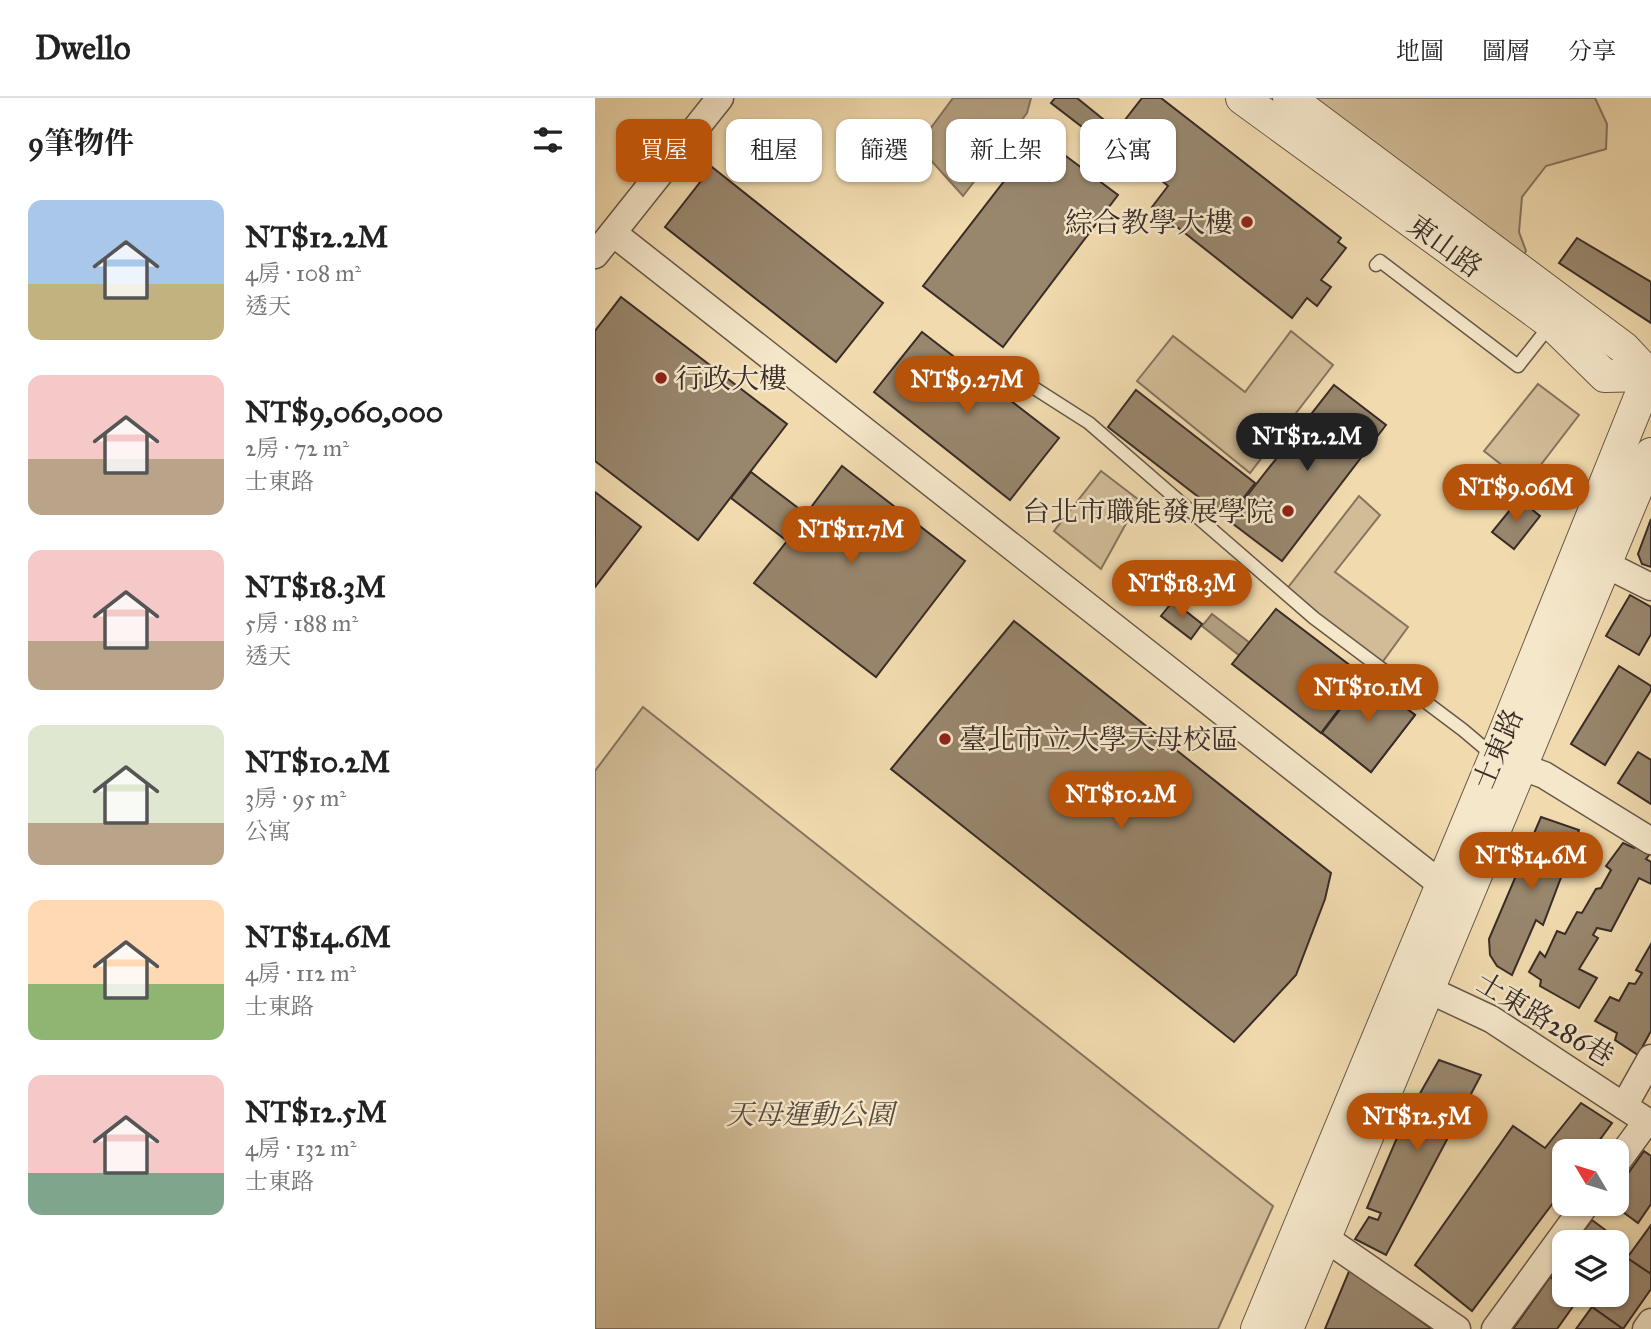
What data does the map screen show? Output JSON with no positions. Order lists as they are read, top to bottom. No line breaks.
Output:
{"streets":{"street":["東山路","士東路","士東路286巷"]},"crossings":[["東山路","士東路"],["士東路","士東路286巷"]],"parks":["天母運動公園"],"places":["綜合教學大樓","行政大樓","台北市職能發展學院","臺北市立大學天母校區"],"north":"top left","page":{"header":"Dwello","nav":["地圖","圖層","分享"],"heading":"9筆物件","chip":["買屋","租屋","篩選","新上架","公寓"],"list":[{"name":"NT$12.2M","note":"4房 · 108 m² · 透天"},{"name":"NT$9,060,000","note":"2房 · 72 m² · 士東路"},{"name":"NT$18.3M","note":"5房 · 188 m² · 透天"},{"name":"NT$10.2M","note":"3房 · 95 m² · 公寓"},{"name":"NT$14.6M","note":"4房 · 112 m² · 士東路"},{"name":"NT$12.5M","note":"4房 · 132 m² · 士東路"}],"price":["NT$9.27M","NT$12.2M","NT$9.06M","NT$11.7M","NT$18.3M","NT$10.1M","NT$10.2M","NT$14.6M","NT$12.5M"]}}
